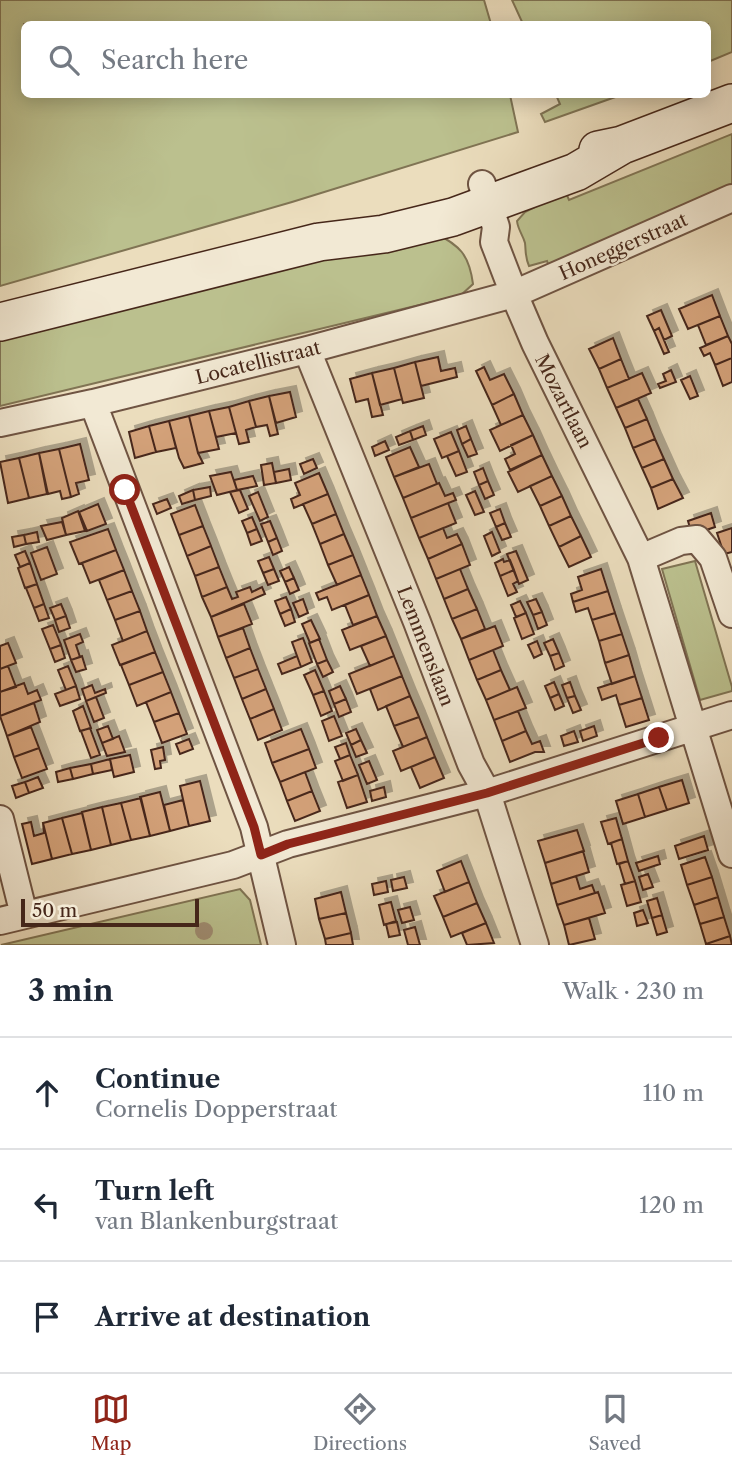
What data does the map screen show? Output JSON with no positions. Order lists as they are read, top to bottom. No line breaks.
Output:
{"streets":{"street":["Honeggerstraat","Locatellistraat","Mozartlaan","Lemmenslaan"]},"crossings":[["Honeggerstraat","Locatellistraat"],["Honeggerstraat","Mozartlaan"],["Locatellistraat","Mozartlaan"],["Locatellistraat","Lemmenslaan"]],"scale_bar":"50 m","page":{"search":"Search here","scale":"50 m","heading":["3 min","Walk · 230 m"],"list":[["Continue","Cornelis Dopperstraat","110 m"],["Turn left","van Blankenburgstraat","120 m"],"Arrive at destination"],"nav":["Map","Directions","Saved"]}}
